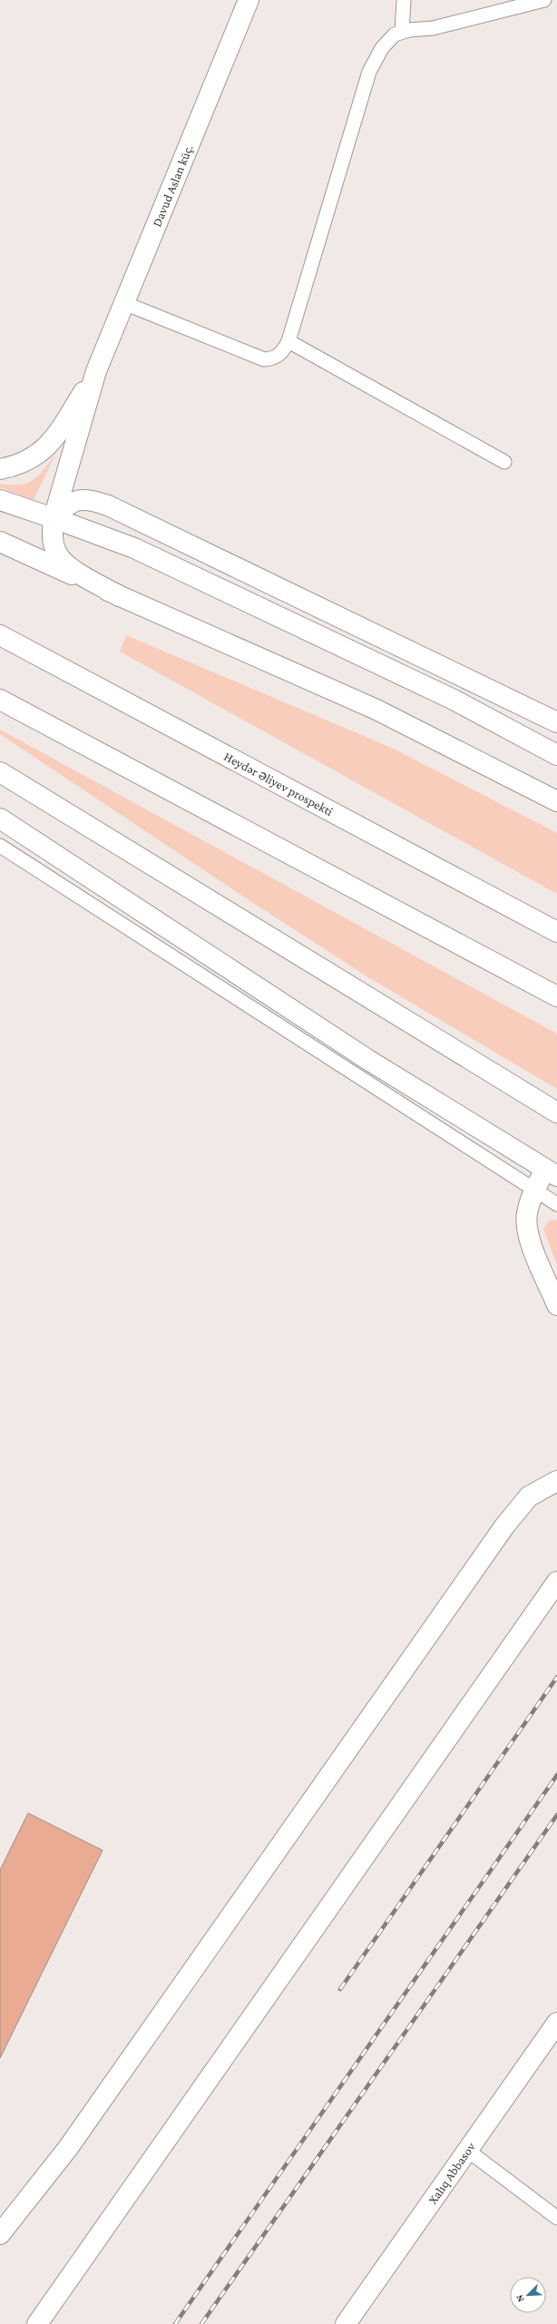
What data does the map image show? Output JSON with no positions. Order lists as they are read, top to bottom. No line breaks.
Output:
{"streets":{"main road":["Davud Aslan küç.","Heydər Əliyev prospekti","Xalıq Abbasov"]},"north":"bottom left"}
